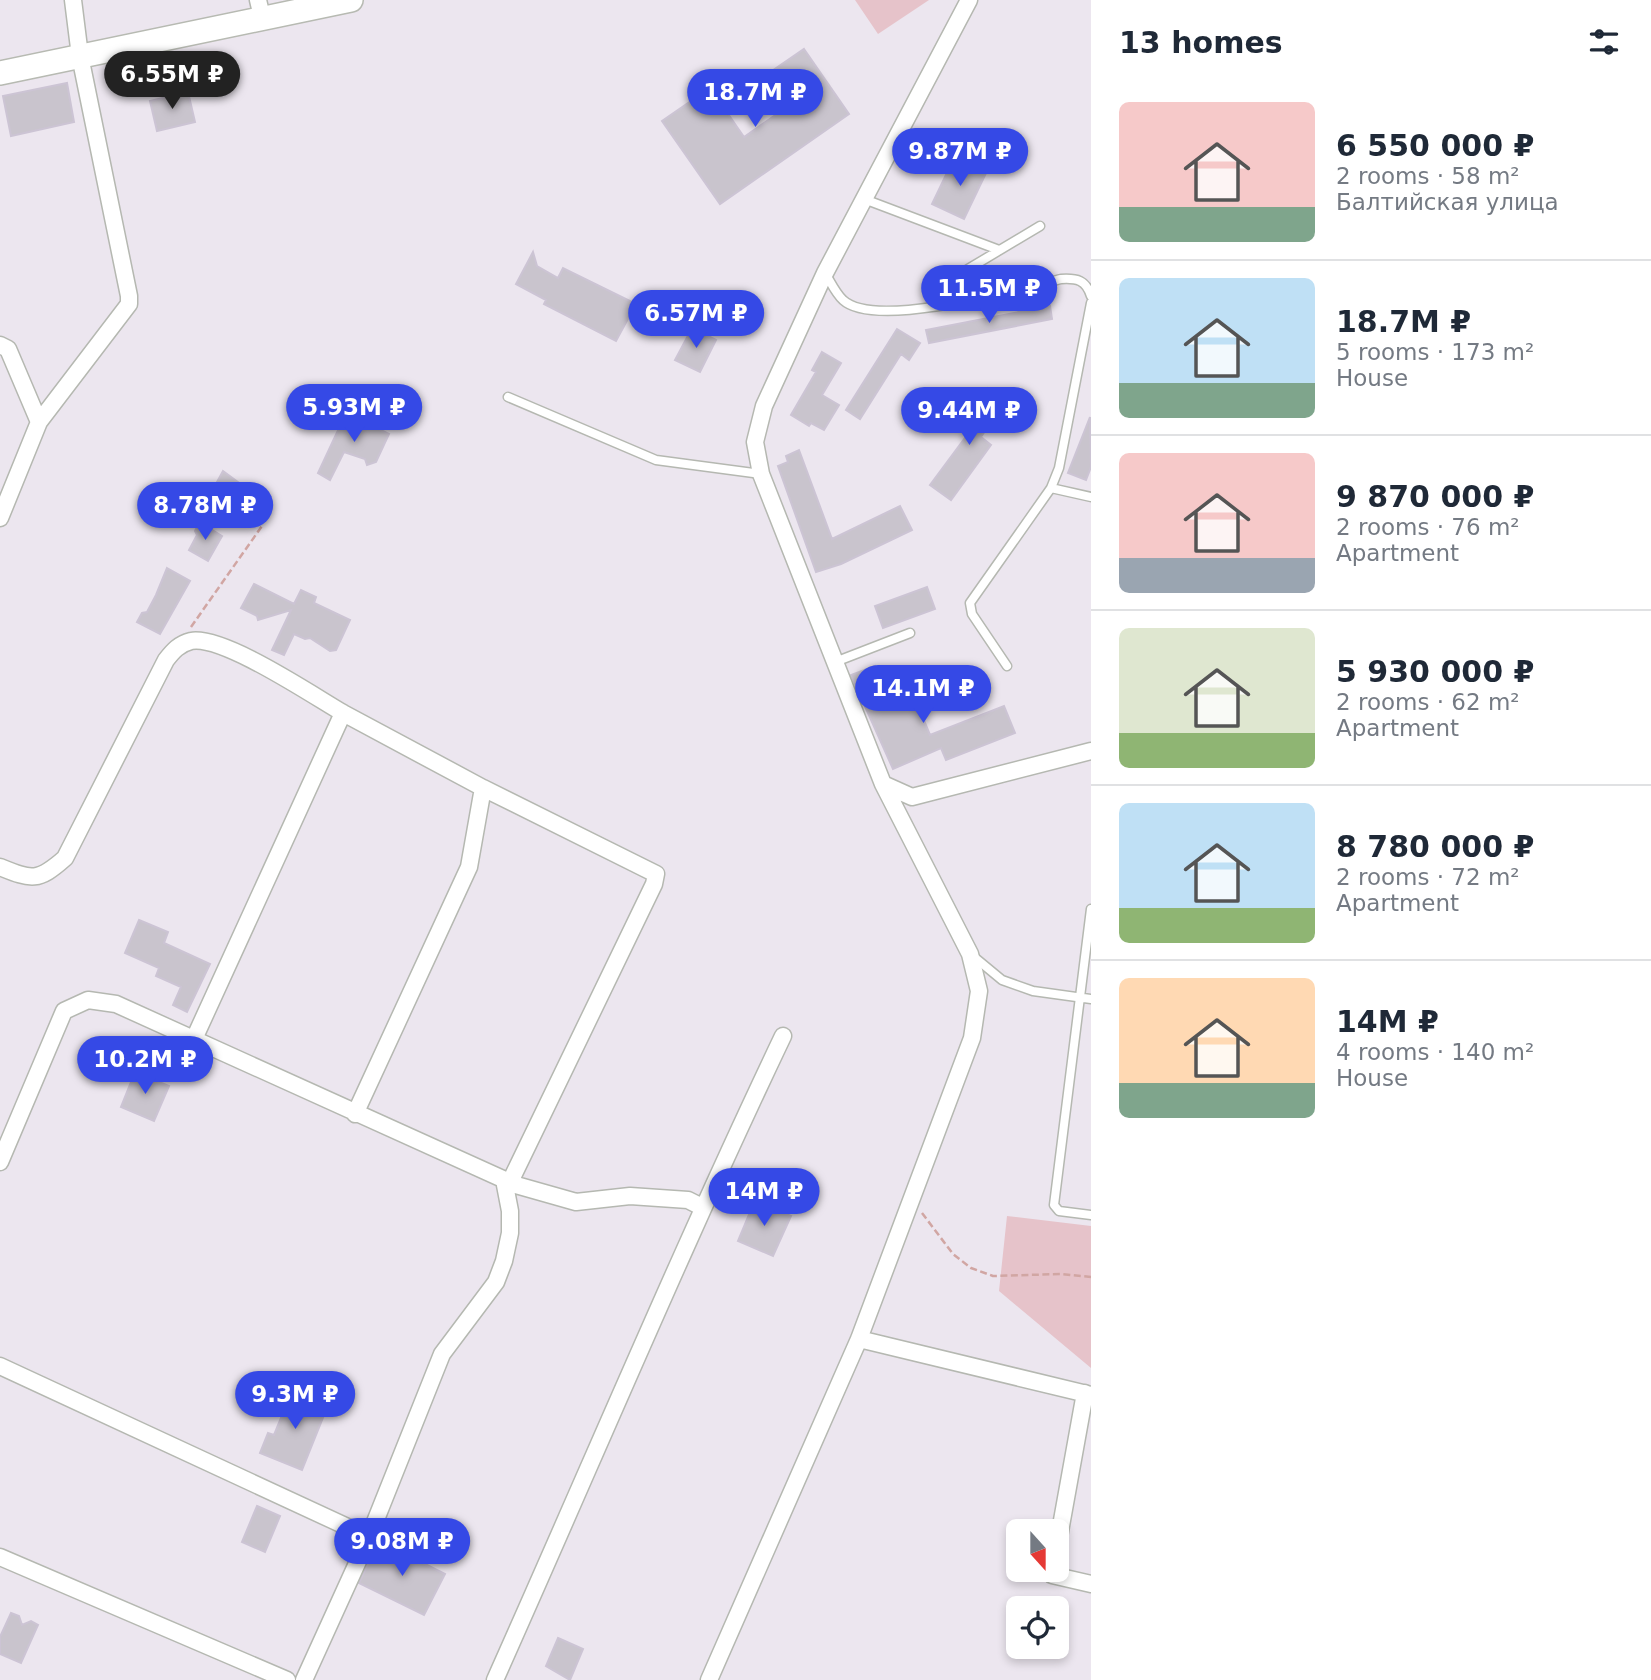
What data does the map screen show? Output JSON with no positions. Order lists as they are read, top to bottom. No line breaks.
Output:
{"north":"bottom","page":{"heading":"13 homes","price":["6.55M ₽","18.7M ₽","9.87M ₽","11.5M ₽","6.57M ₽","5.93M ₽","9.44M ₽","8.78M ₽","14.1M ₽","10.2M ₽","14M ₽","9.3M ₽","9.08M ₽"],"list":[{"name":"6 550 000 ₽","note":"2 rooms · 58 m² · Балтийская улица"},{"name":"18.7M ₽","note":"5 rooms · 173 m² · House"},{"name":"9 870 000 ₽","note":"2 rooms · 76 m² · Apartment"},{"name":"5 930 000 ₽","note":"2 rooms · 62 m² · Apartment"},{"name":"8 780 000 ₽","note":"2 rooms · 72 m² · Apartment"},{"name":"14M ₽","note":"4 rooms · 140 m² · House"}]}}
